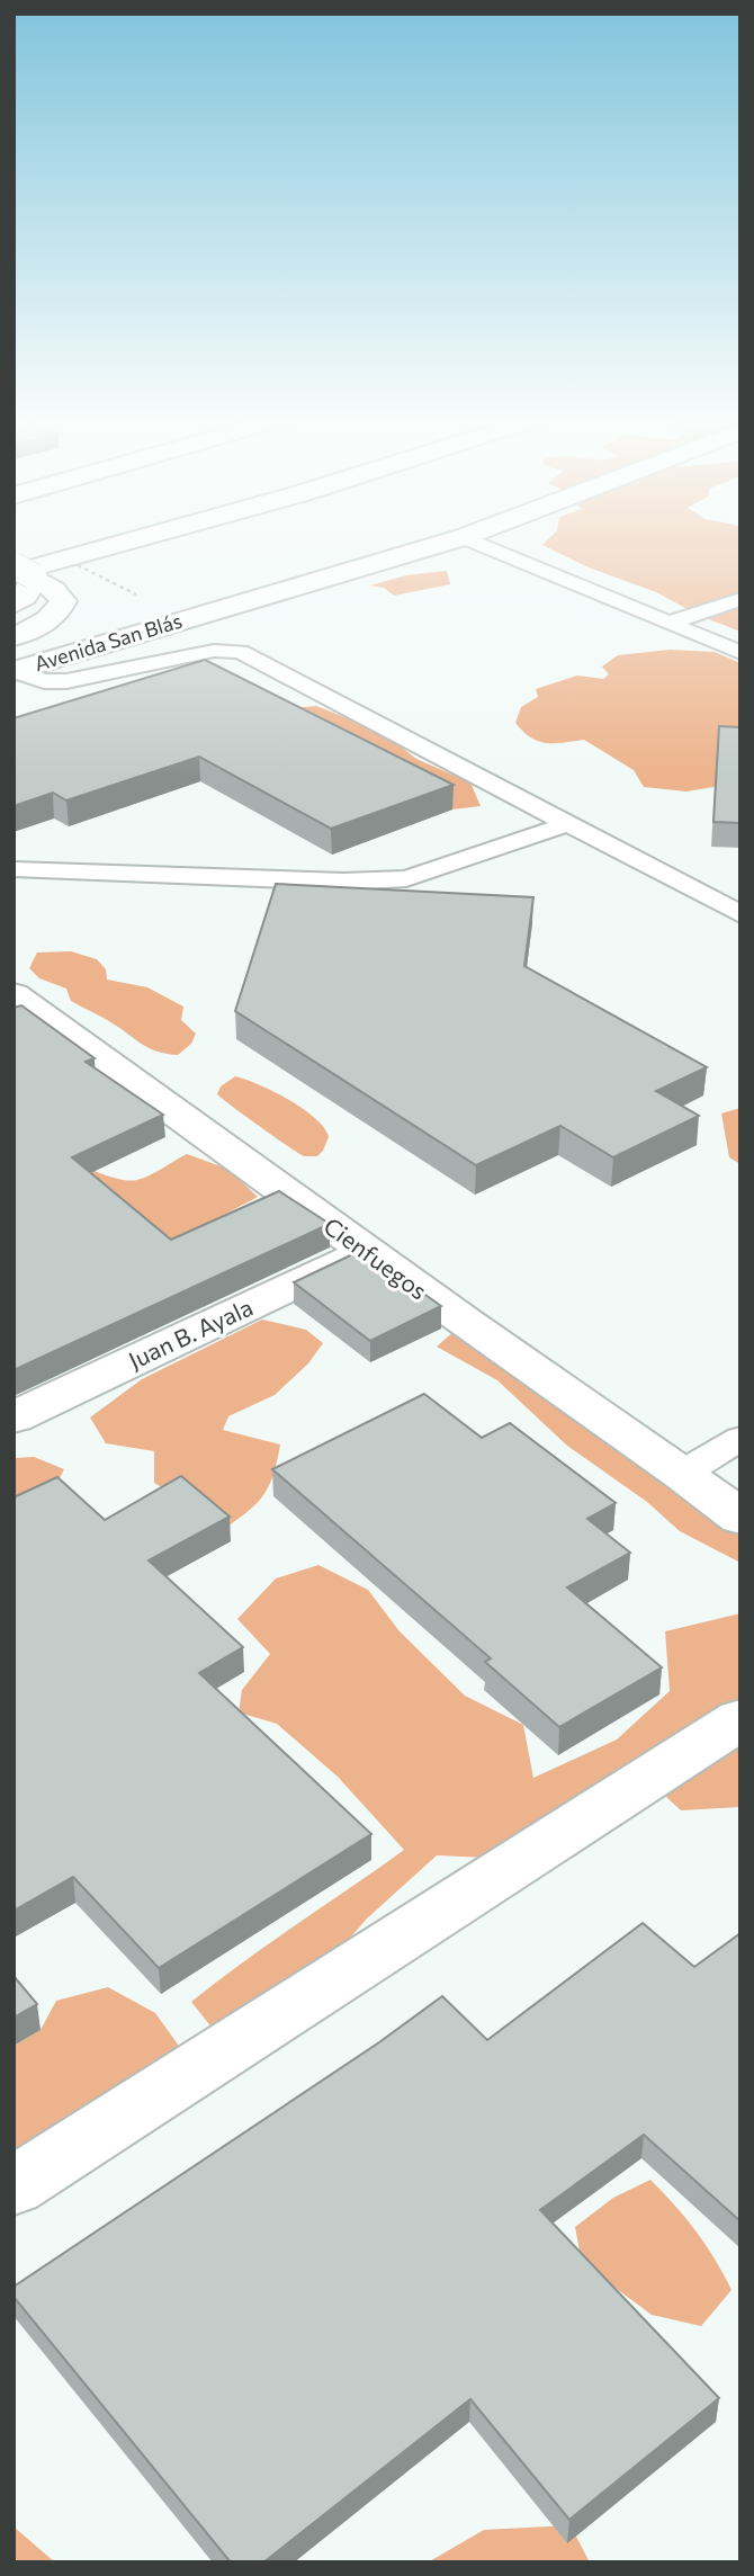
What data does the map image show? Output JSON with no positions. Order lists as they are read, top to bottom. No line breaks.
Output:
{"streets":{"main road":["Avenida San Blás","Cienfuegos","Juan B. Ayala"]},"crossings":[["Cienfuegos","Juan B. Ayala"]]}
